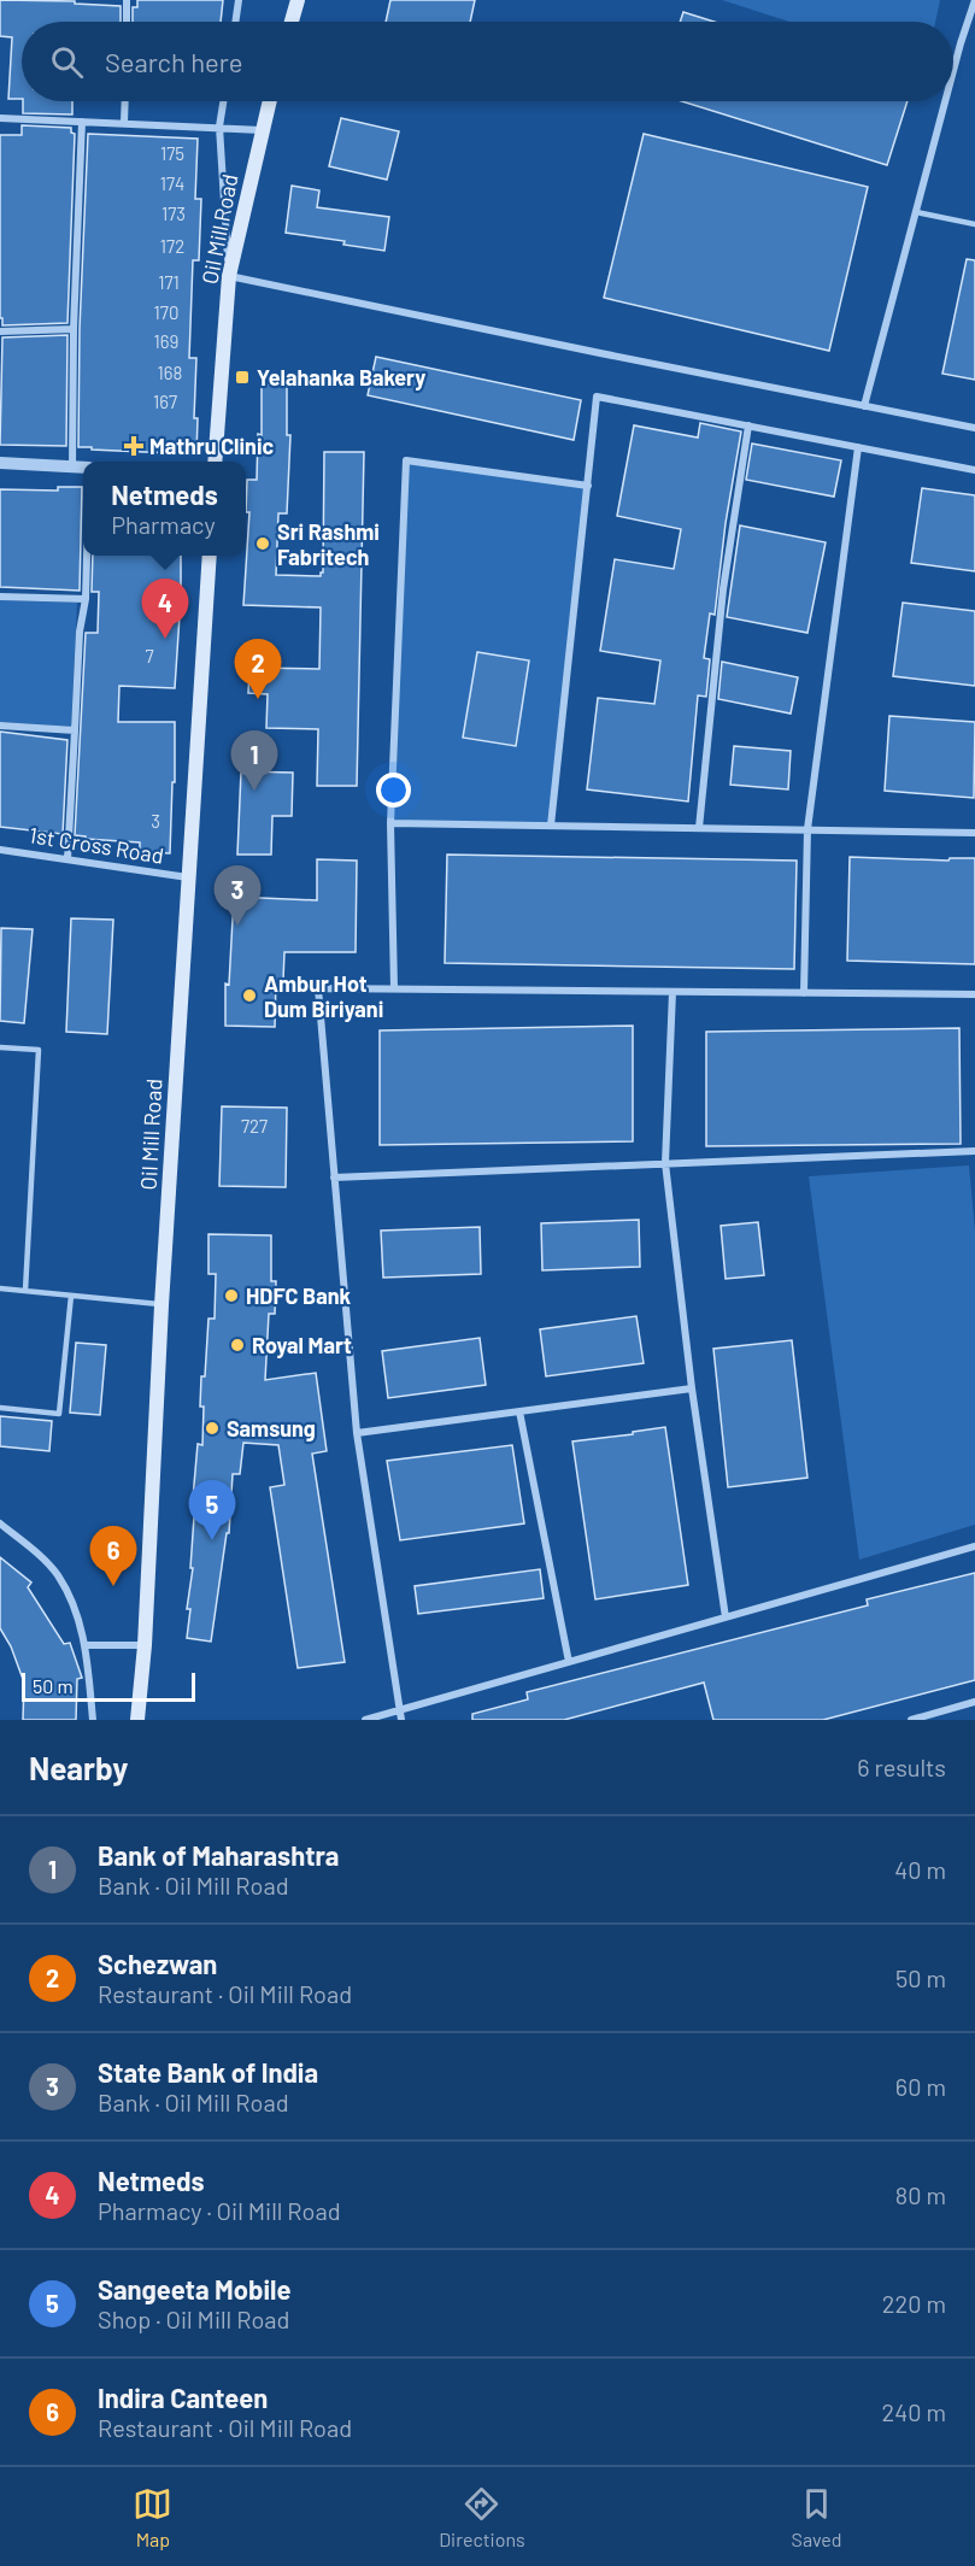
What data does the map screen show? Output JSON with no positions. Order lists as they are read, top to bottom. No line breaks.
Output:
{"streets":{"main road":["Oil Mill Road"],"street":["1st Cross Road"]},"crossings":[["Oil Mill Road","1st Cross Road"]],"places":{"transit":["Yelahanka Bakery"],"health":["Mathru Clinic"],"other":["Sri Rashmi Fabritech","Ambur Hot Dum Biriyani","HDFC Bank","Royal Mart","Samsung"]},"house_numbers":["175","174","173","172","171","170","169","168","167","7","3","727"],"scale_bar":"50 m","page":{"search":"Search here","popup":["Netmeds","Pharmacy"],"pins":["4","2","1","3","5","6"],"scale":"50 m","heading":["Nearby","6 results"],"list":[{"mark":"1","name":"Bank of Maharashtra","note":"Bank · Oil Mill Road","value":"40 m"},{"mark":"2","name":"Schezwan","note":"Restaurant · Oil Mill Road","value":"50 m"},{"mark":"3","name":"State Bank of India","note":"Bank · Oil Mill Road","value":"60 m"},{"mark":"4","name":"Netmeds","note":"Pharmacy · Oil Mill Road","value":"80 m"},{"mark":"5","name":"Sangeeta Mobile","note":"Shop · Oil Mill Road","value":"220 m"},{"mark":"6","name":"Indira Canteen","note":"Restaurant · Oil Mill Road","value":"240 m"}],"nav":["Map","Directions","Saved"]}}
